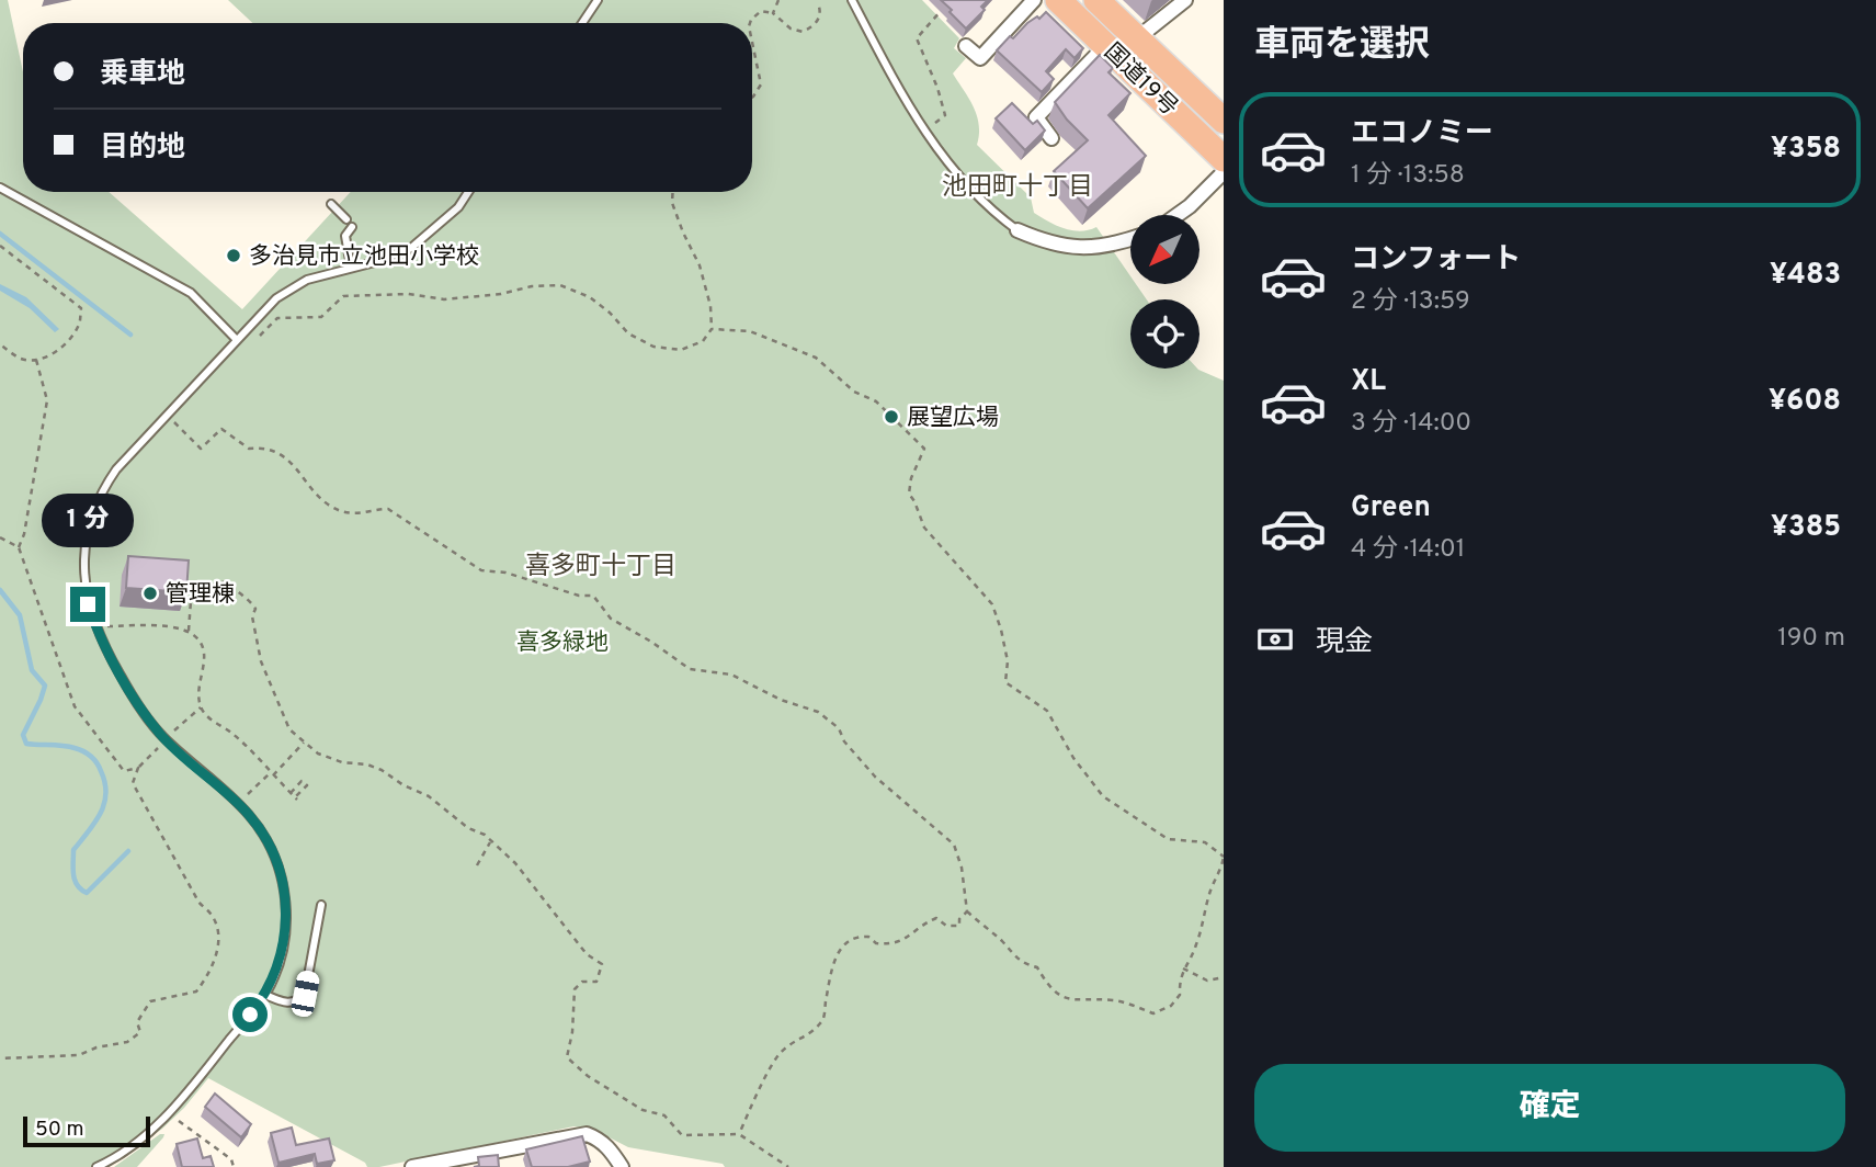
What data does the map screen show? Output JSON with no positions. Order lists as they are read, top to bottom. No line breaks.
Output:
{"streets":{"highway":["国道19号"]},"districts":["池田町十丁目","喜多町十丁目"],"parks":["喜多緑地"],"places":["多治見市立池田小学校","展望広場","管理棟"],"scale_bar":"50 m","north":"bottom left","page":{"heading":"車両を選択","banner":["乗車地","目的地"],"list":[{"name":"エコノミー","note":"1 分 · 13:58","value":"¥358"},{"name":"コンフォート","note":"2 分 · 13:59","value":"¥483"},{"name":"XL","note":"3 分 · 14:00","value":"¥608"},{"name":"Green","note":"4 分 · 14:01","value":"¥385"}],"bubble":"1 分","pay":["現金","190 m"],"buttons":"確定","scale":"50 m"}}
